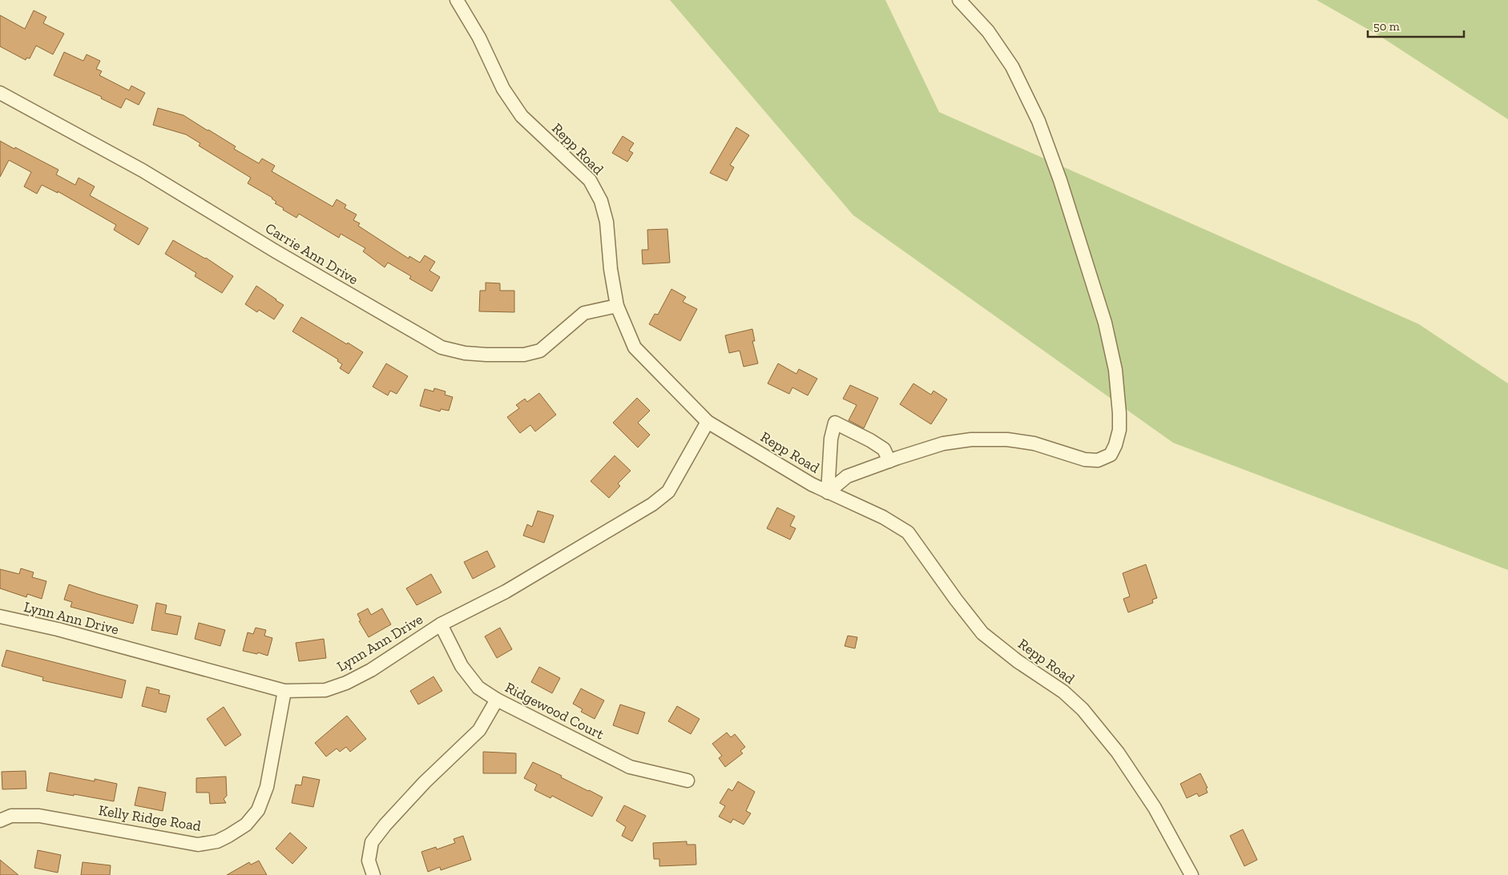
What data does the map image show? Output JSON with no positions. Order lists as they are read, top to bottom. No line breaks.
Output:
{"streets":{"street":["Repp Road","Carrie Ann Drive","Lynn Ann Drive","Ridgewood Court","Kelly Ridge Road"]},"crossings":[["Repp Road","Carrie Ann Drive"],["Repp Road","Lynn Ann Drive"],["Lynn Ann Drive","Ridgewood Court"],["Lynn Ann Drive","Kelly Ridge Road"]],"scale_bar":"50 m"}
